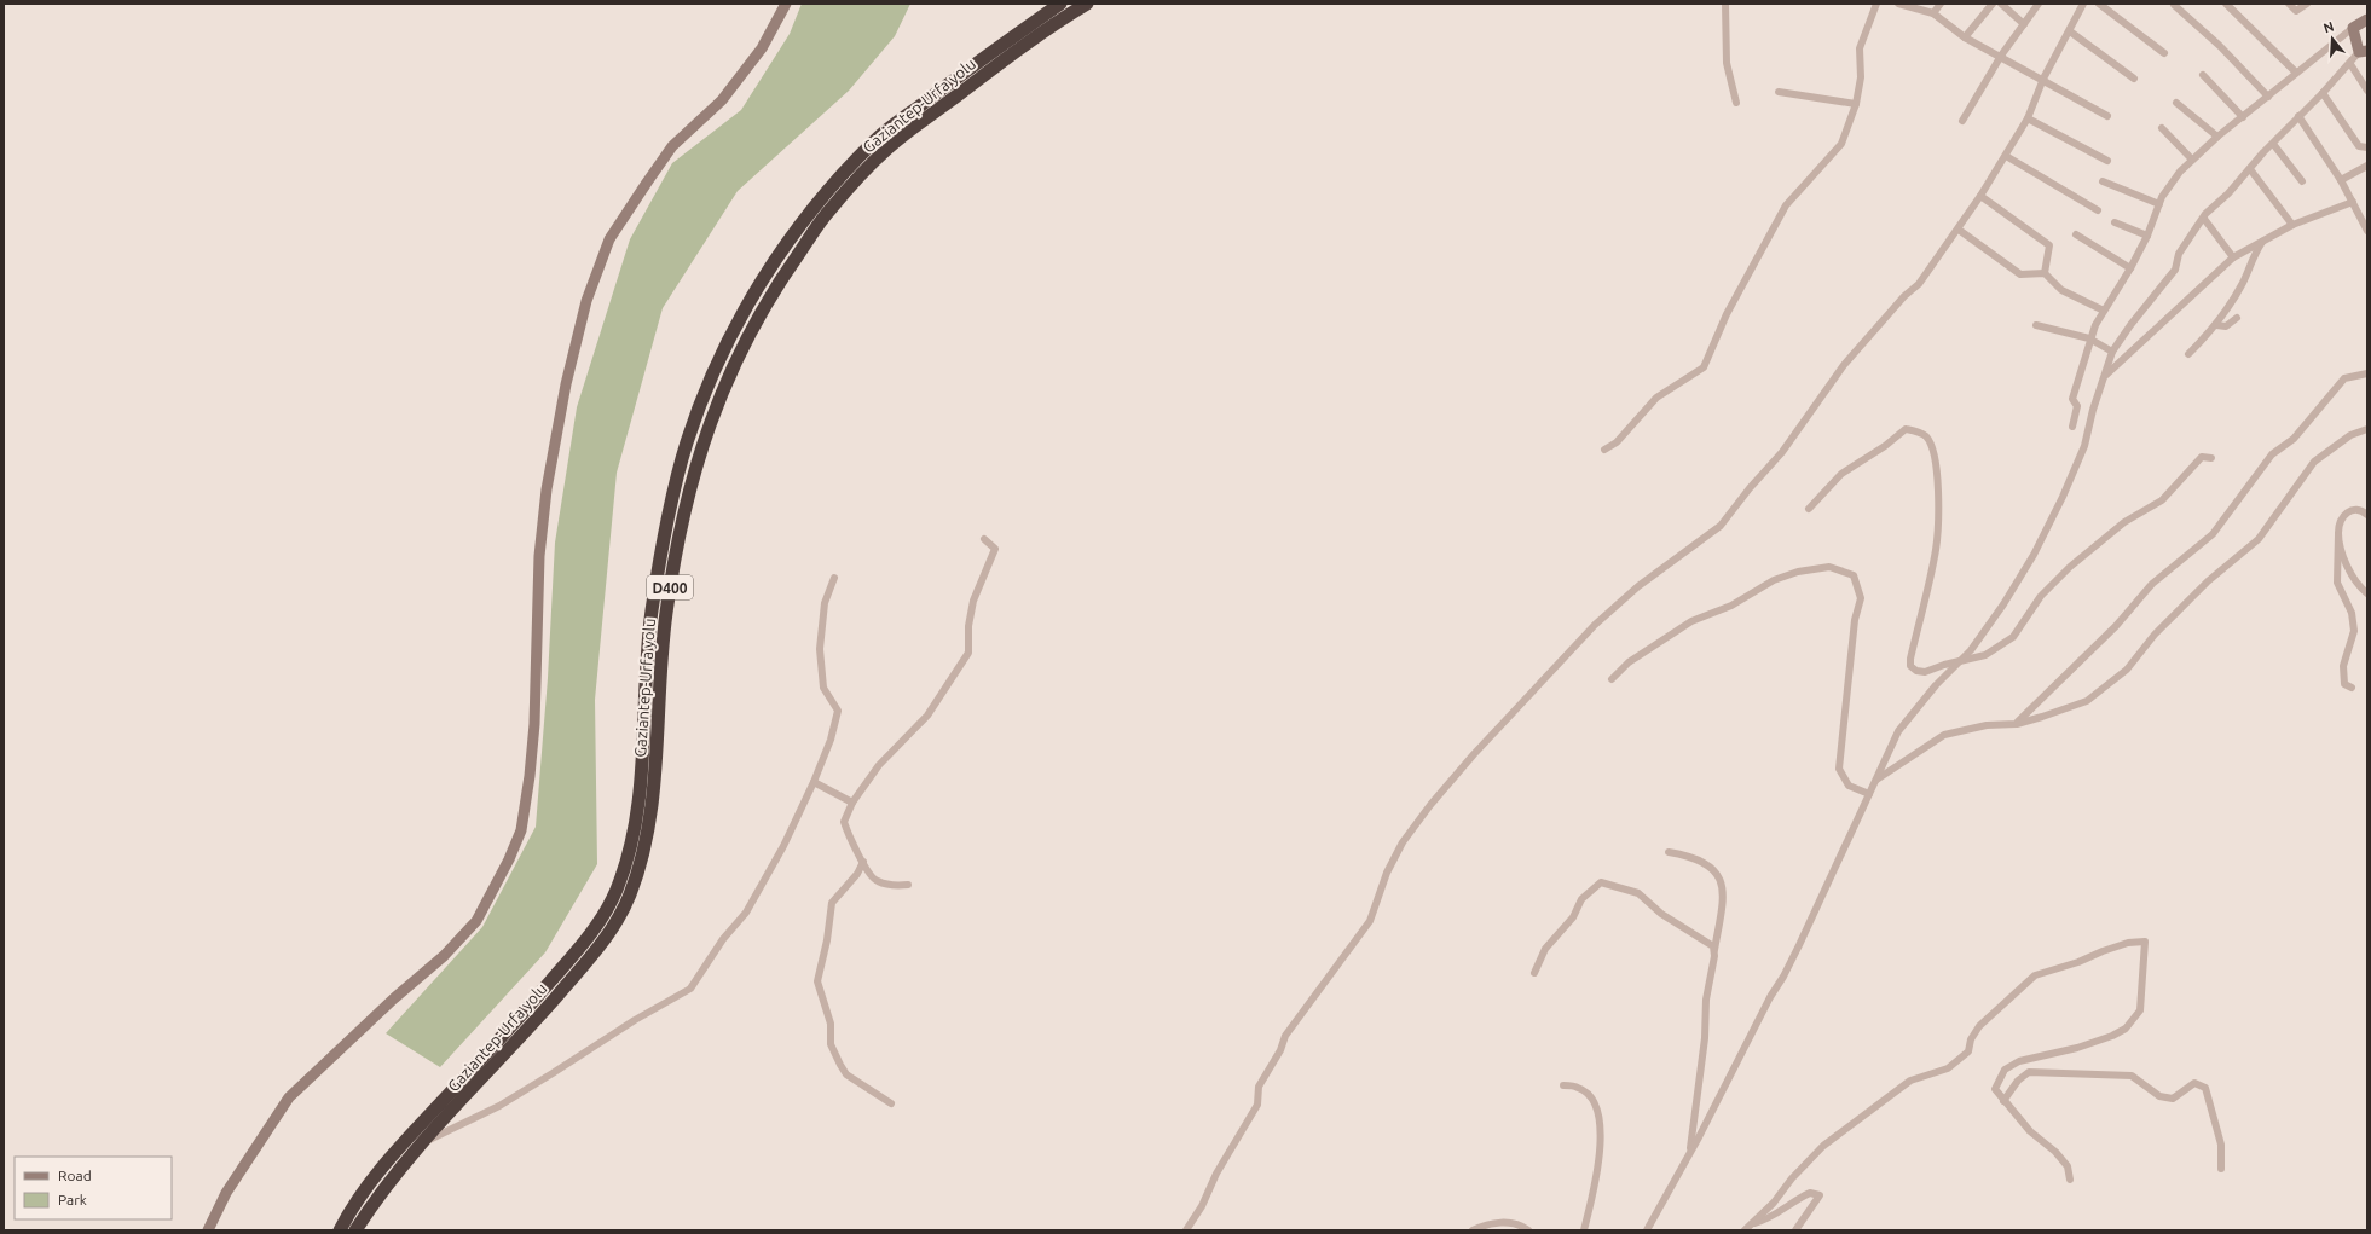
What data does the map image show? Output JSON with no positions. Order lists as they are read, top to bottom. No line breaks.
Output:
{"streets":{"highway":["Gaziantep-Urfa yolu","D400"]},"legend":["Road","Park"],"north":"top"}
